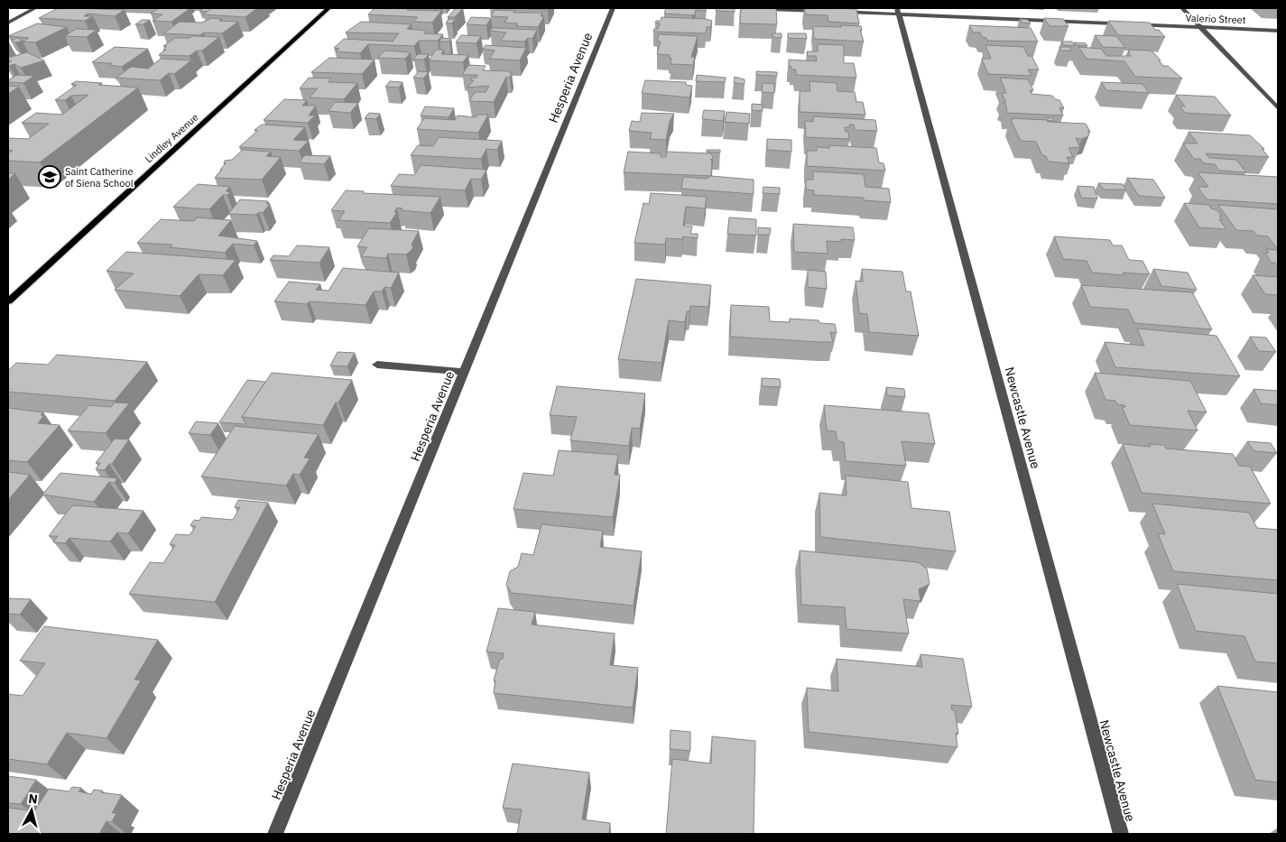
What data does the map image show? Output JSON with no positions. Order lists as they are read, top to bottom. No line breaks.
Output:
{"streets":{"main road":["Lindley Avenue"],"street":["Valerio Street","Hesperia Avenue","Newcastle Avenue"]},"crossings":[["Valerio Street","Newcastle Avenue"]],"places":{"school or university":["Saint Catherine of Siena School"]},"north":"top"}
